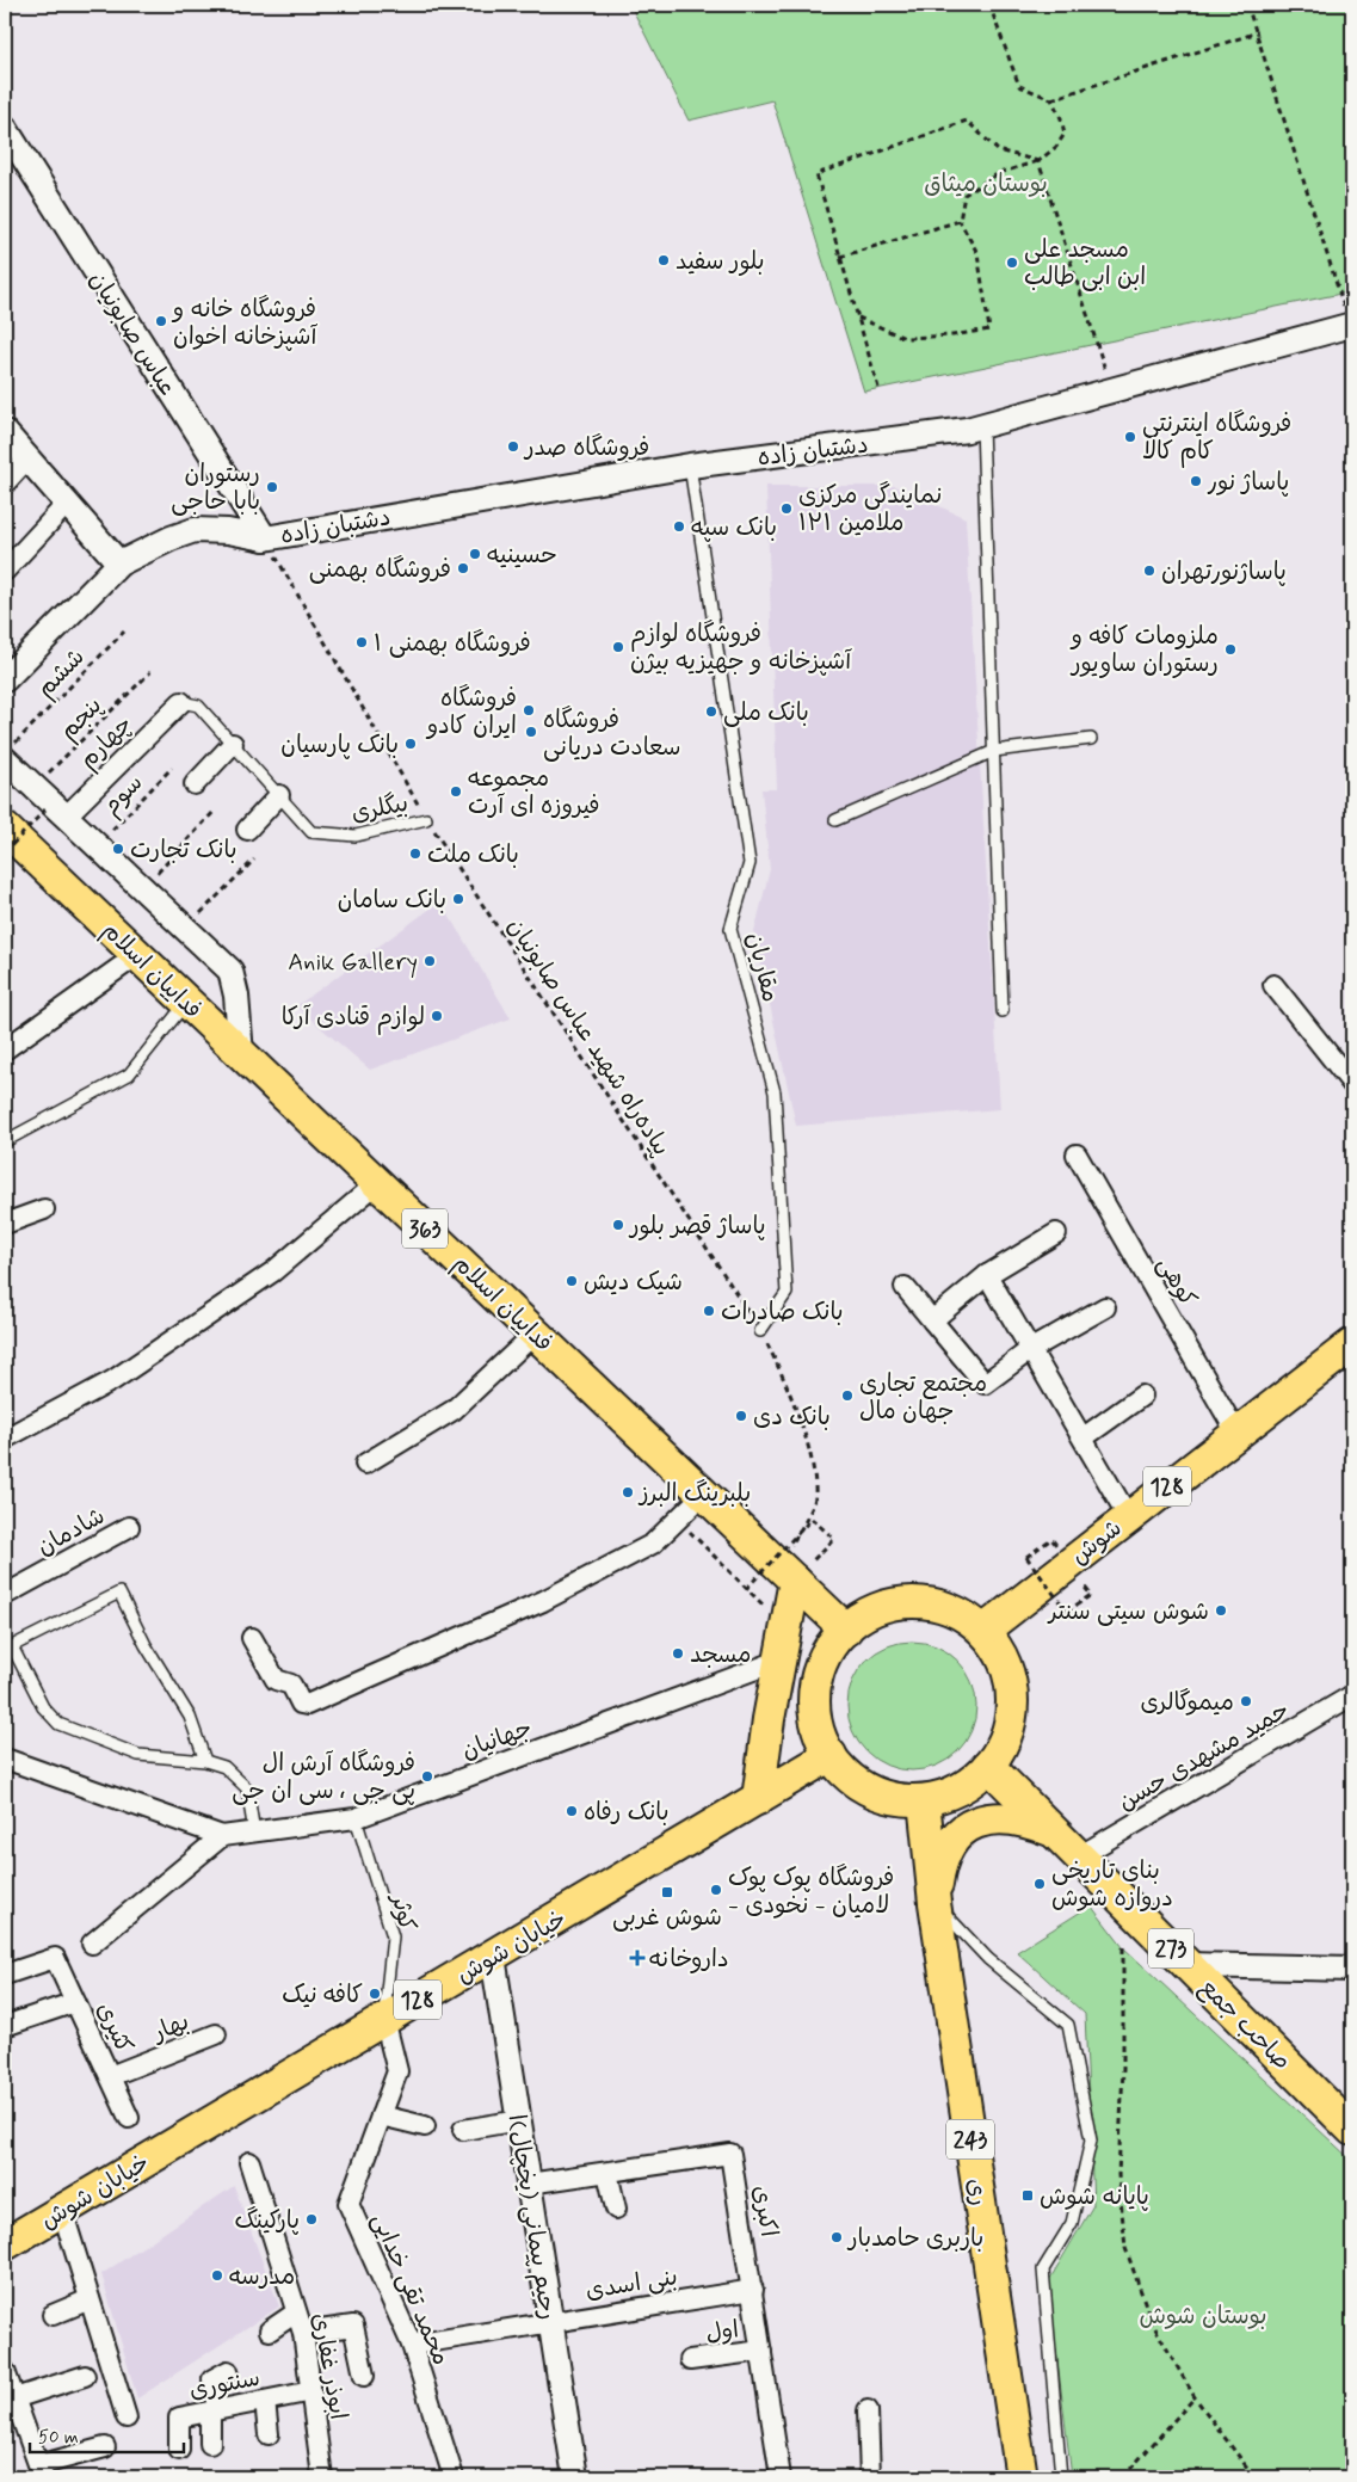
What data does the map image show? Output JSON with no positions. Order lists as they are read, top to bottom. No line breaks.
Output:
{"streets":{"main road":["فداییان اسلام","363","128","شوش","خیابان شوش","273","صاحب جمع","243","ری"],"street":["عباس صابونیان","دشتبان زاده","چهارم","کوهی","شادمان","جهانیان","حمید مشهدی حسن","بهار","کثیری","اکبری","رحیم پیمانی (یخچال)ا","بنی اسدی","محمد تقی خدایی","اول","ابوذر غفاری","سنتوری"],"lane":["بیگلری","مقاریان","کوثر"],"path":["ششم","پنجم","سوم","پیاده‌راه شهید عباس صابونیان"]},"crossings":[["عباس صابونیان","دشتبان زاده"],["عباس صابونیان","پیاده‌راه شهید عباس صابونیان"],["دشتبان زاده","مقاریان"],["دشتبان زاده","پیاده‌راه شهید عباس صابونیان"],["چهارم","بیگلری"],["بیگلری","پیاده‌راه شهید عباس صابونیان"],["مقاریان","پیاده‌راه شهید عباس صابونیان"],["فداییان اسلام","پیاده‌راه شهید عباس صابونیان"],["فداییان اسلام","شوش"],["فداییان اسلام","خیابان شوش"],["فداییان اسلام","صاحب جمع"],["فداییان اسلام","ری"],["کوهی","شوش"],["شوش","خیابان شوش"],["شوش","صاحب جمع"],["شوش","ری"],["جهانیان","کوثر"],["حمید مشهدی حسن","صاحب جمع"],["کوثر","خیابان شوش"],["کوثر","محمد تقی خدایی"],["خیابان شوش","صاحب جمع"],["خیابان شوش","ری"],["خیابان شوش","رحیم پیمانی (یخچال)ا"],["خیابان شوش","محمد تقی خدایی"],["صاحب جمع","ری"],["بهار","کثیری"],["اکبری","رحیم پیمانی (یخچال)ا"],["اکبری","بنی اسدی"],["اکبری","اول"],["رحیم پیمانی (یخچال)ا","بنی اسدی"],["بنی اسدی","محمد تقی خدایی"],["ابوذر غفاری","سنتوری"]],"parks":["بوستان میثاق","بوستان شوش"],"places":{"other":["بلور سفید","مسجد علی ابن ابی طالب","فروشگاه خانه و آشپزخانه اخوان","فروشگاه اینترنتی کام کالا","فروشگاه صدر","پاساژ نور","رستوران بابا حاجی","نمایندگی مرکزی ملامین ۱۲۱","بانک سپه","حسینیه","فروشگاه بهمنی","پاساژنورتهران","فروشگاه بهمنی ۱","فروشگاه لوازم آشپزخانه و جهیزیه بیژن","ملزومات کافه و رستوران ساویور","فروشگاه ایران کادو","بانک ملی","فروشگاه سعادت دریانی","بانک پارسیان","مجموعه فیروزه ای آرت","بانک تجارت","بانک ملت","بانک سامان","Anik Gallery","لوازم قنادی آرکا","پاساژ قصر بلور","شیک دیش","بانک صادرات","مجتمع تجاری جهان مال","بانک دی","بلبرینگ البرز","شوش سیتی سنتر","مسجد","میموگالری","فروشگاه آرش ال پی جی ، سی ان جی","بانک رفاه","بنای تاریخی دروازه شوش","فروشگاه پوک پوک - لاميان - نخودی","کافه نیک","پارکینگ","باربری حامدبار","مدرسه"],"transit":["شوش غربی","پایانه شوش"],"health":["داروخانه"]},"scale_bar":"50 m"}
